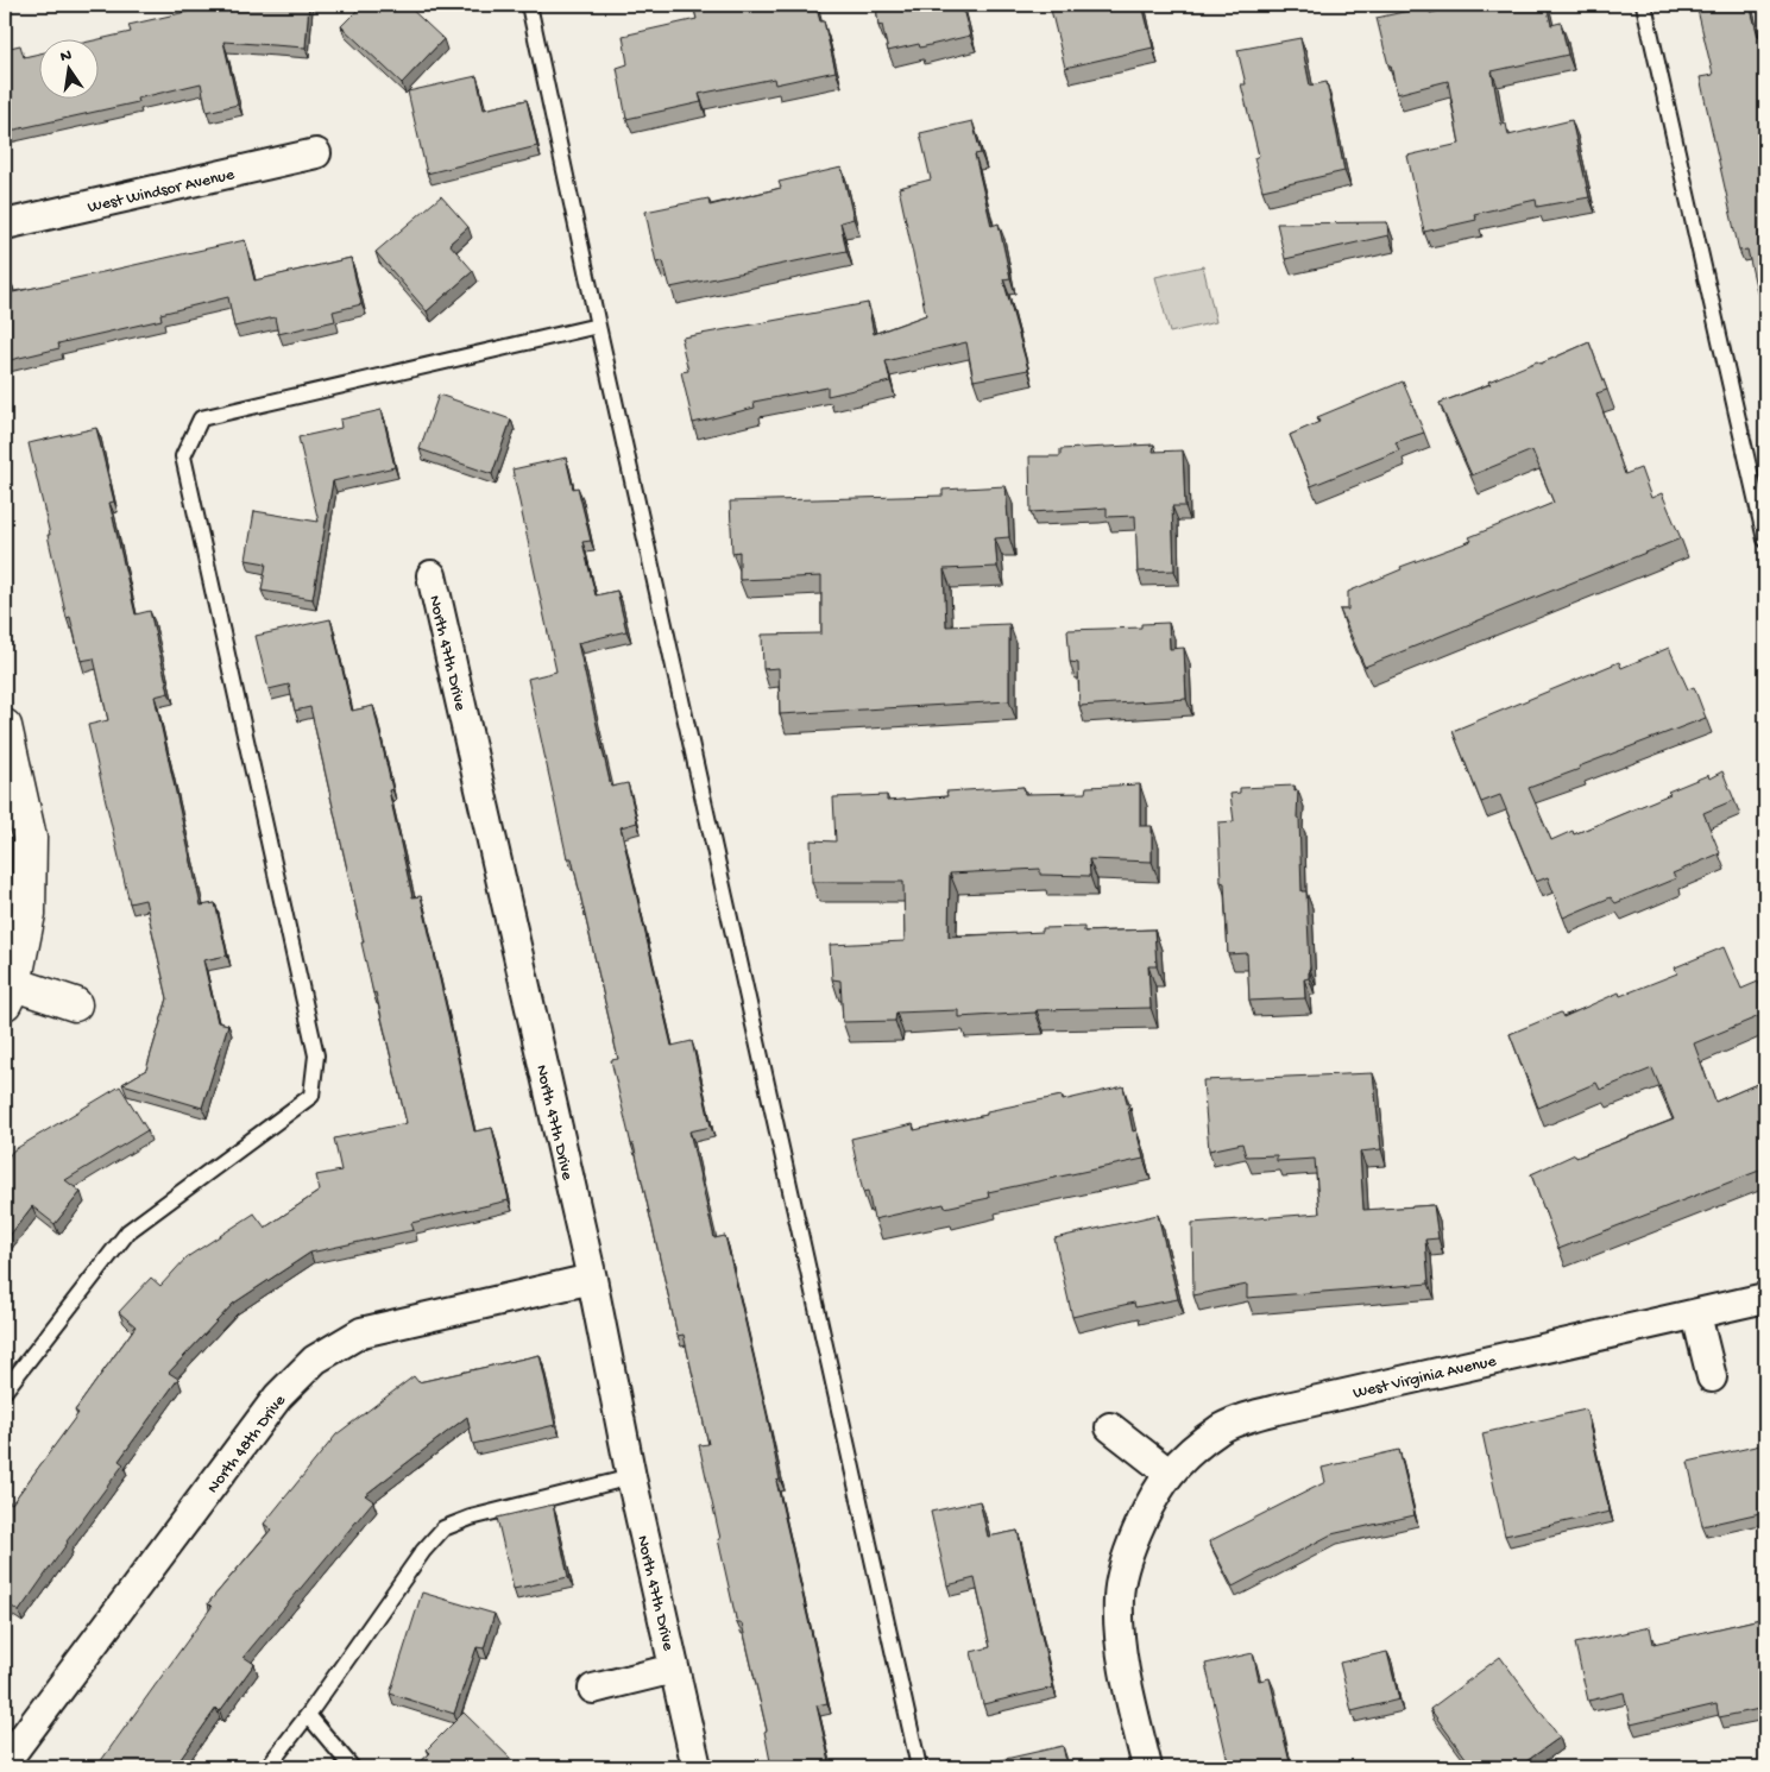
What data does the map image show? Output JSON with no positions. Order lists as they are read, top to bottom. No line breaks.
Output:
{"streets":{"street":["West Windsor Avenue","North 47th Drive","West Virginia Avenue","North 48th Drive"]},"crossings":[["North 47th Drive","North 48th Drive"]],"north":"top"}
